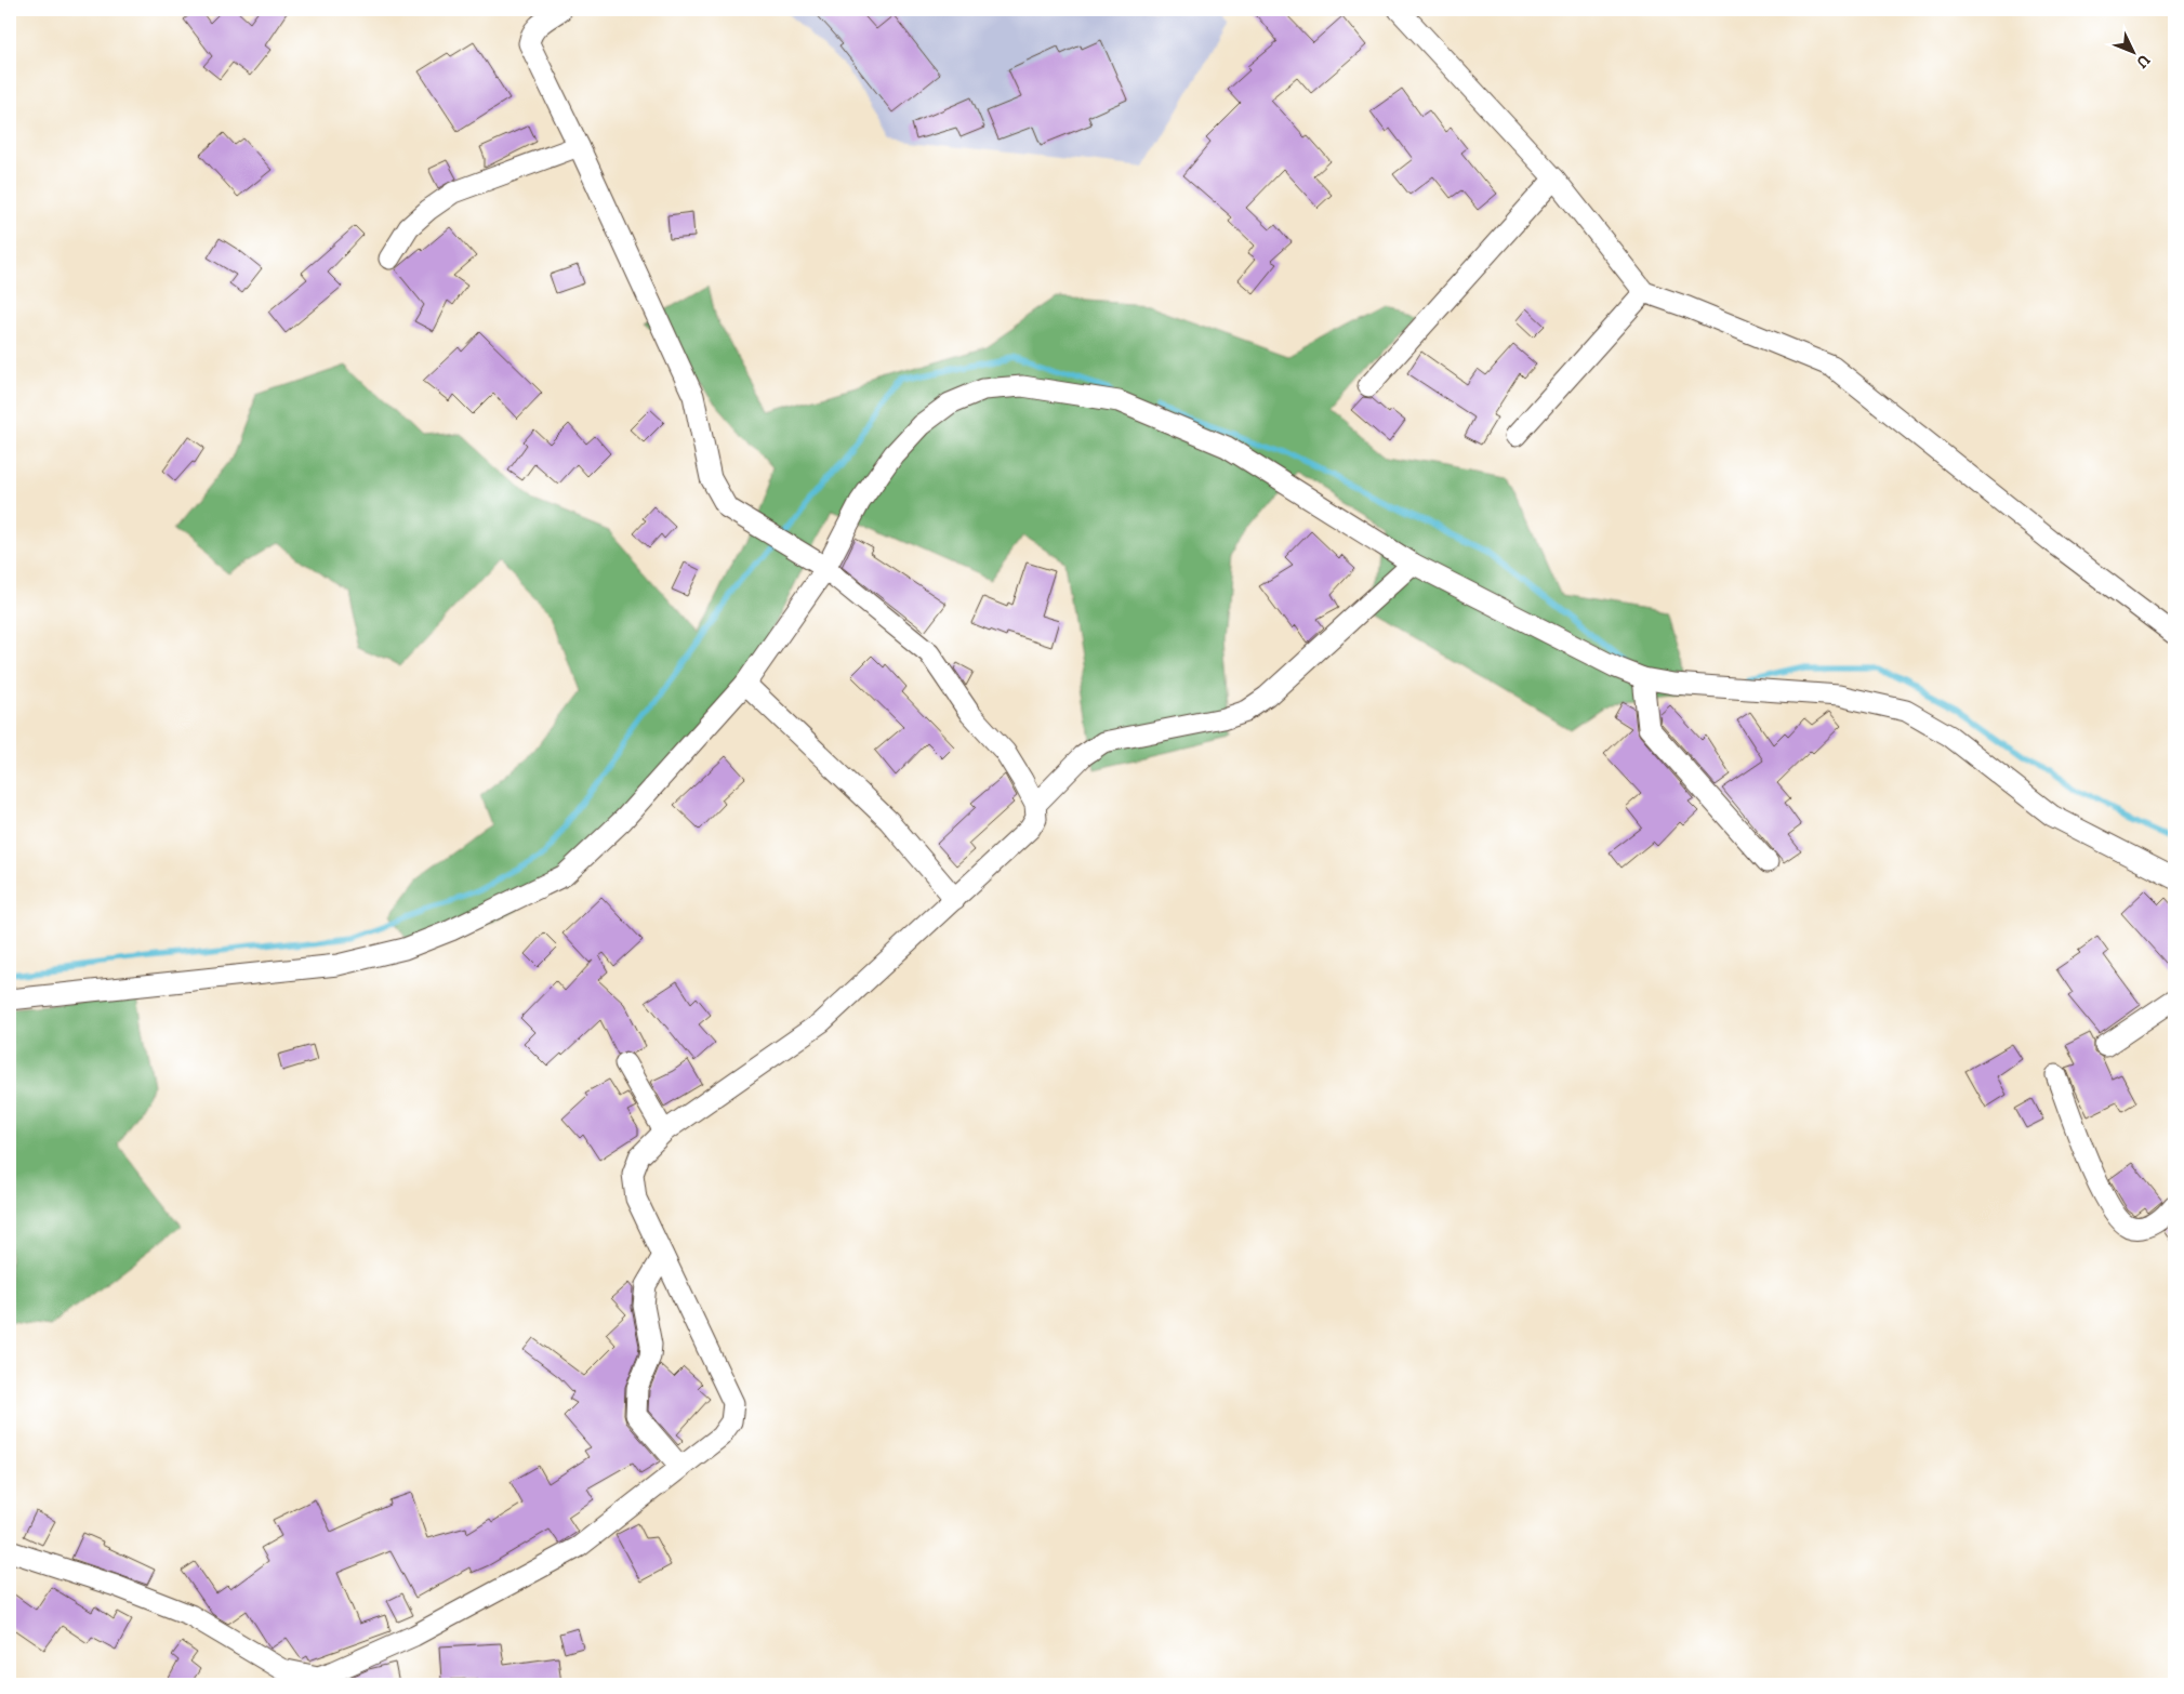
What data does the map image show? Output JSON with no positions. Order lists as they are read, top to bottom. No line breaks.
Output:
{"north":"bottom right"}
